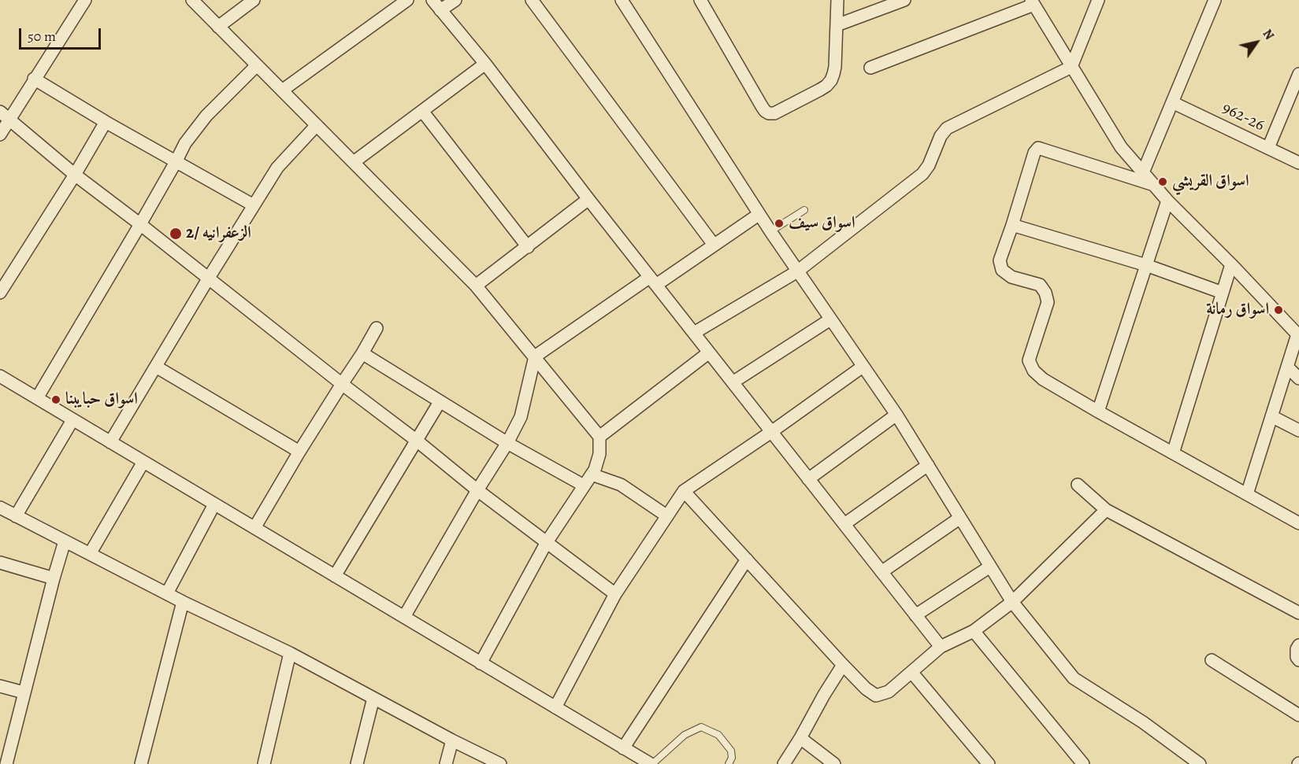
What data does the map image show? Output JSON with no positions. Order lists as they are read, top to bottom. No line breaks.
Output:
{"streets":{"street":["962-26"]},"places":["اسواق القريشي","اسواق سيف","الزعفرانيه /2","اسواق رمانة","اسواق حبايبنا"],"scale_bar":"50 m","north":"top right"}
